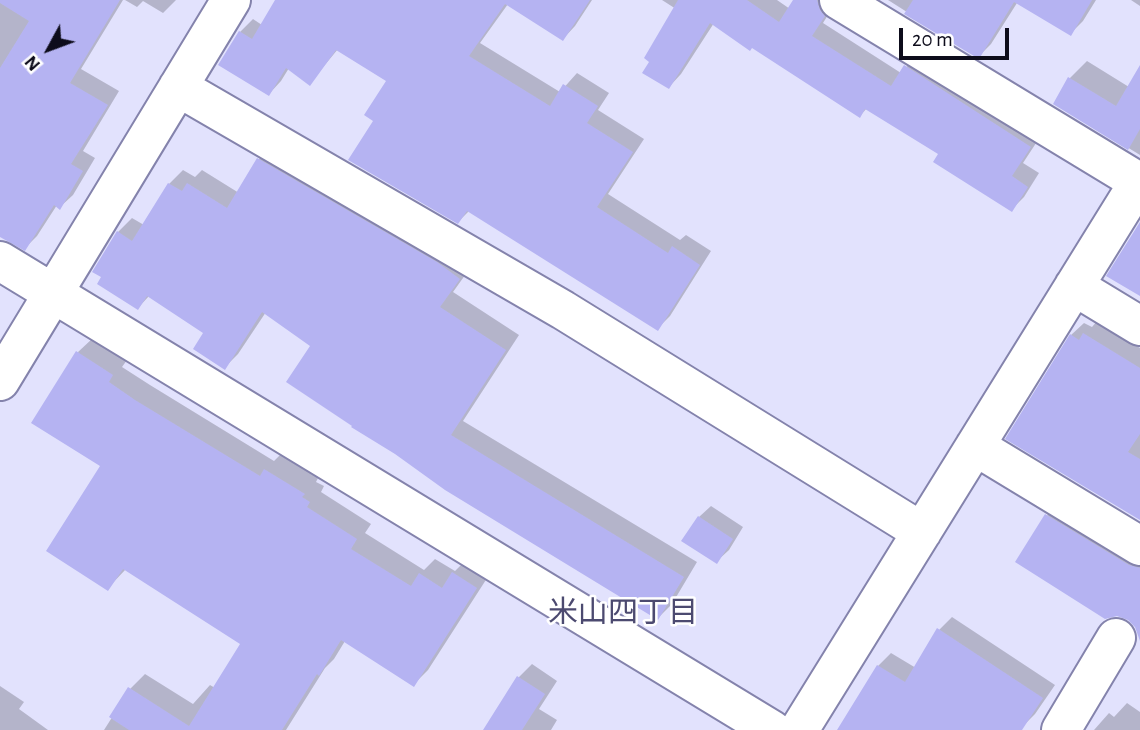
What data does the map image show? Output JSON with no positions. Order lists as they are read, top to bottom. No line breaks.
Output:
{"districts":["米山四丁目"],"scale_bar":"20 m","north":"bottom left"}
